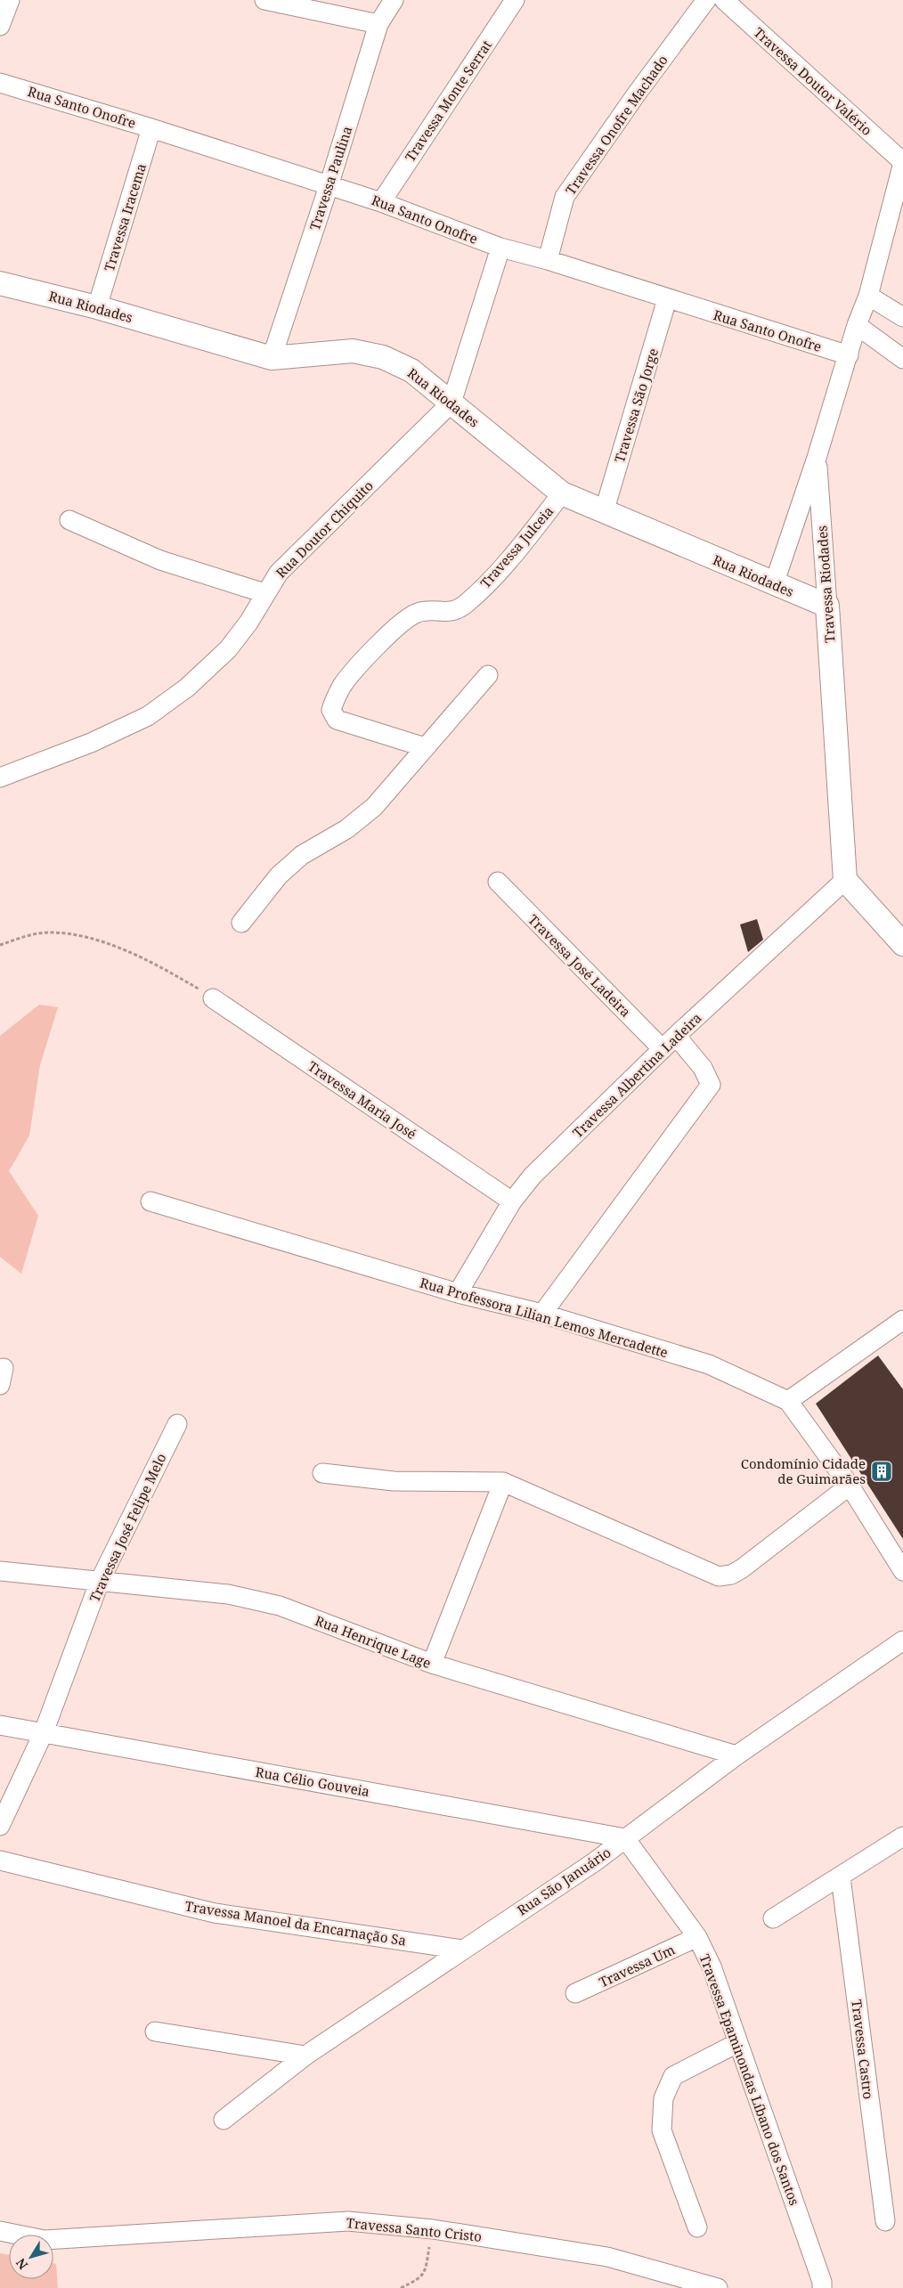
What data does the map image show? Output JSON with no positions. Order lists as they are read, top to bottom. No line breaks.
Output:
{"streets":{"street":["Travessa Doutor Valério","Travessa Monte Serrat","Rua Santo Onofre","Travessa Onofre Machado","Travessa Paulina","Travessa Iracema","Rua Riodades","Travessa São Jorge","Rua Doutor Chiquito","Travessa Julceia","Travessa Riodades","Travessa José Ladeira","Travessa Albertina Ladeira","Travessa Maria José","Rua Professora Lilian Lemos Mercadette","Travessa José Felipe Melo","Rua Henrique Lage","Rua Célio Gouveia","Rua São Januário","Travessa Manoel da Encarnação Sa","Travessa Um","Travessa Castro","Travessa Epaminondas Líbano dos Santos","Travessa Santo Cristo"]},"crossings":[["Travessa Doutor Valério","Travessa Riodades"],["Travessa Monte Serrat","Rua Santo Onofre"],["Rua Santo Onofre","Travessa Onofre Machado"],["Rua Santo Onofre","Travessa Paulina"],["Rua Santo Onofre","Travessa Iracema"],["Rua Santo Onofre","Travessa São Jorge"],["Rua Santo Onofre","Travessa Riodades"],["Travessa Paulina","Rua Riodades"],["Travessa Iracema","Rua Riodades"],["Rua Riodades","Travessa São Jorge"],["Rua Riodades","Rua Doutor Chiquito"],["Rua Riodades","Travessa Julceia"],["Rua Riodades","Travessa Riodades"],["Travessa Riodades","Travessa Albertina Ladeira"],["Travessa José Ladeira","Travessa Albertina Ladeira"],["Travessa Albertina Ladeira","Travessa Maria José"],["Travessa Albertina Ladeira","Rua Professora Lilian Lemos Mercadette"],["Travessa José Felipe Melo","Rua Henrique Lage"],["Travessa José Felipe Melo","Rua Célio Gouveia"],["Rua Henrique Lage","Rua São Januário"],["Rua Célio Gouveia","Rua São Januário"],["Rua Célio Gouveia","Travessa Epaminondas Líbano dos Santos"],["Rua São Januário","Travessa Manoel da Encarnação Sa"],["Rua São Januário","Travessa Epaminondas Líbano dos Santos"],["Travessa Um","Travessa Epaminondas Líbano dos Santos"]],"places":{"building":["Condomínio Cidade de Guimarães"]},"north":"bottom left"}
